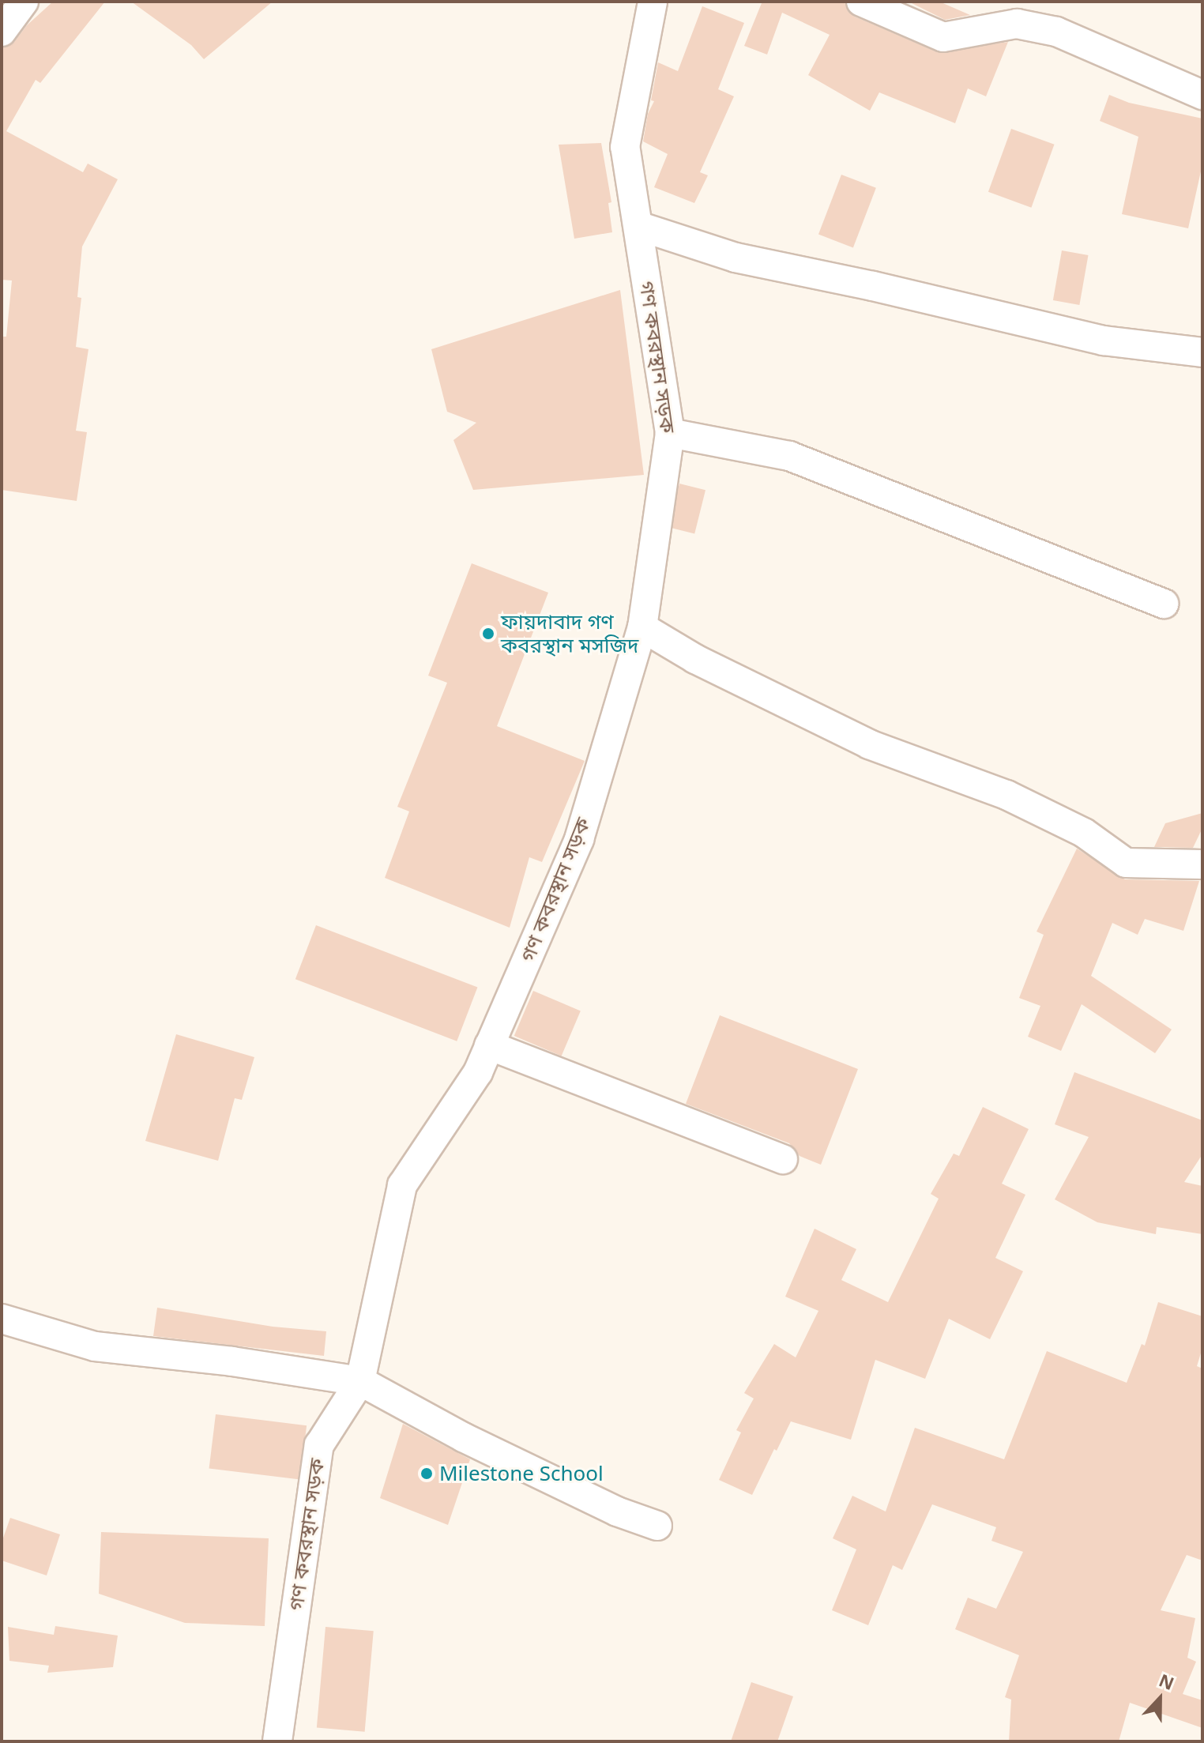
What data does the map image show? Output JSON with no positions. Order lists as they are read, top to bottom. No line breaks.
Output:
{"streets":{"street":["গণ কবরস্থান সড়ক"]},"places":["ফায়দাবাদ গণ কবরস্থান মসজিদ","Milestone School"],"north":"top"}
